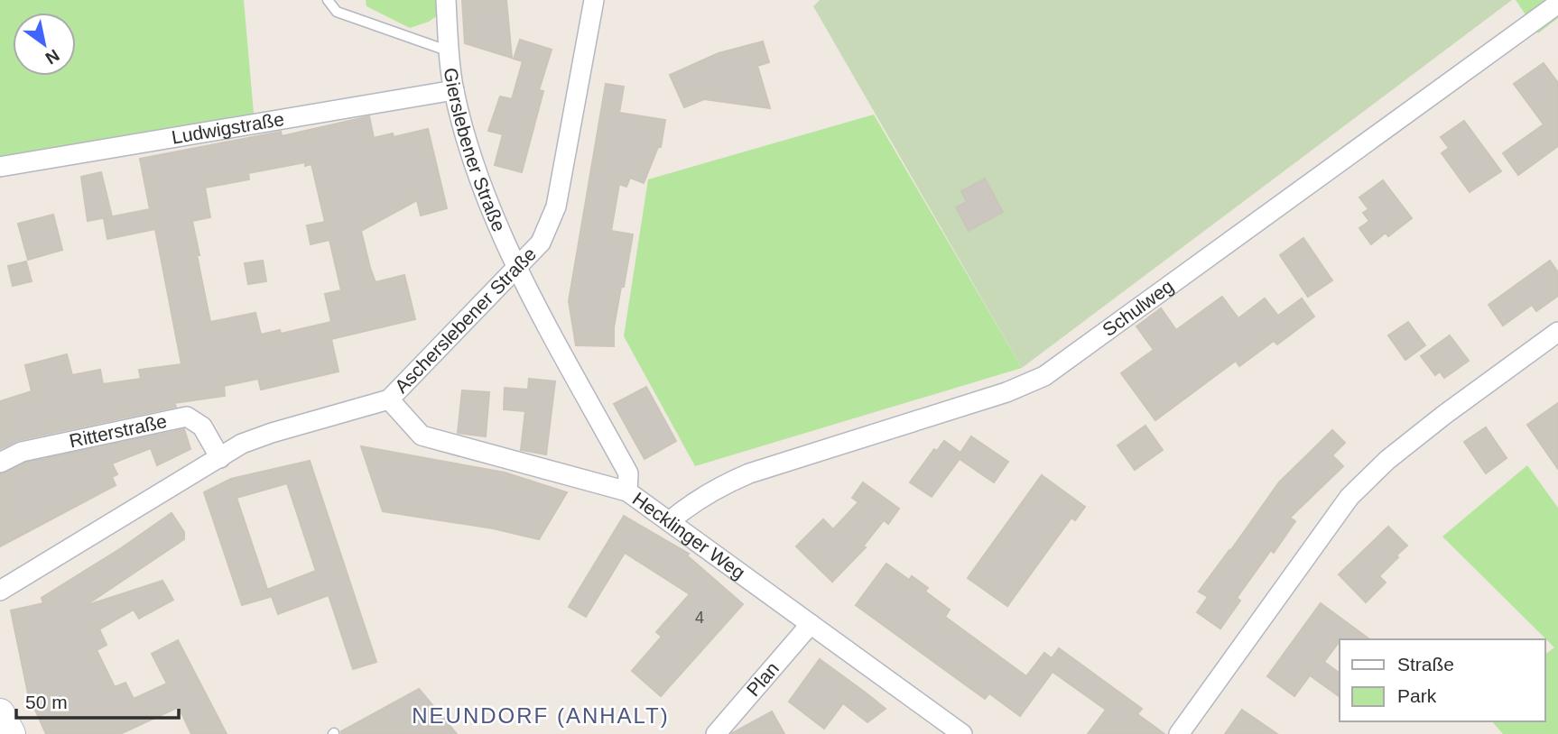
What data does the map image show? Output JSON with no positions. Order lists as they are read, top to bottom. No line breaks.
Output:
{"streets":{"street":["Ludwigstraße","Gierslebener Straße","Schulweg","Ascherslebener Straße","Ritterstraße","Hecklinger Weg","Plan"]},"crossings":[["Ludwigstraße","Gierslebener Straße"],["Gierslebener Straße","Ascherslebener Straße"],["Gierslebener Straße","Hecklinger Weg"],["Schulweg","Hecklinger Weg"],["Ascherslebener Straße","Ritterstraße"],["Ascherslebener Straße","Hecklinger Weg"],["Hecklinger Weg","Plan"]],"districts":["NEUNDORF (ANHALT)"],"house_numbers":["4"],"legend":["Straße","Park"],"scale_bar":"50 m","north":"bottom right"}
